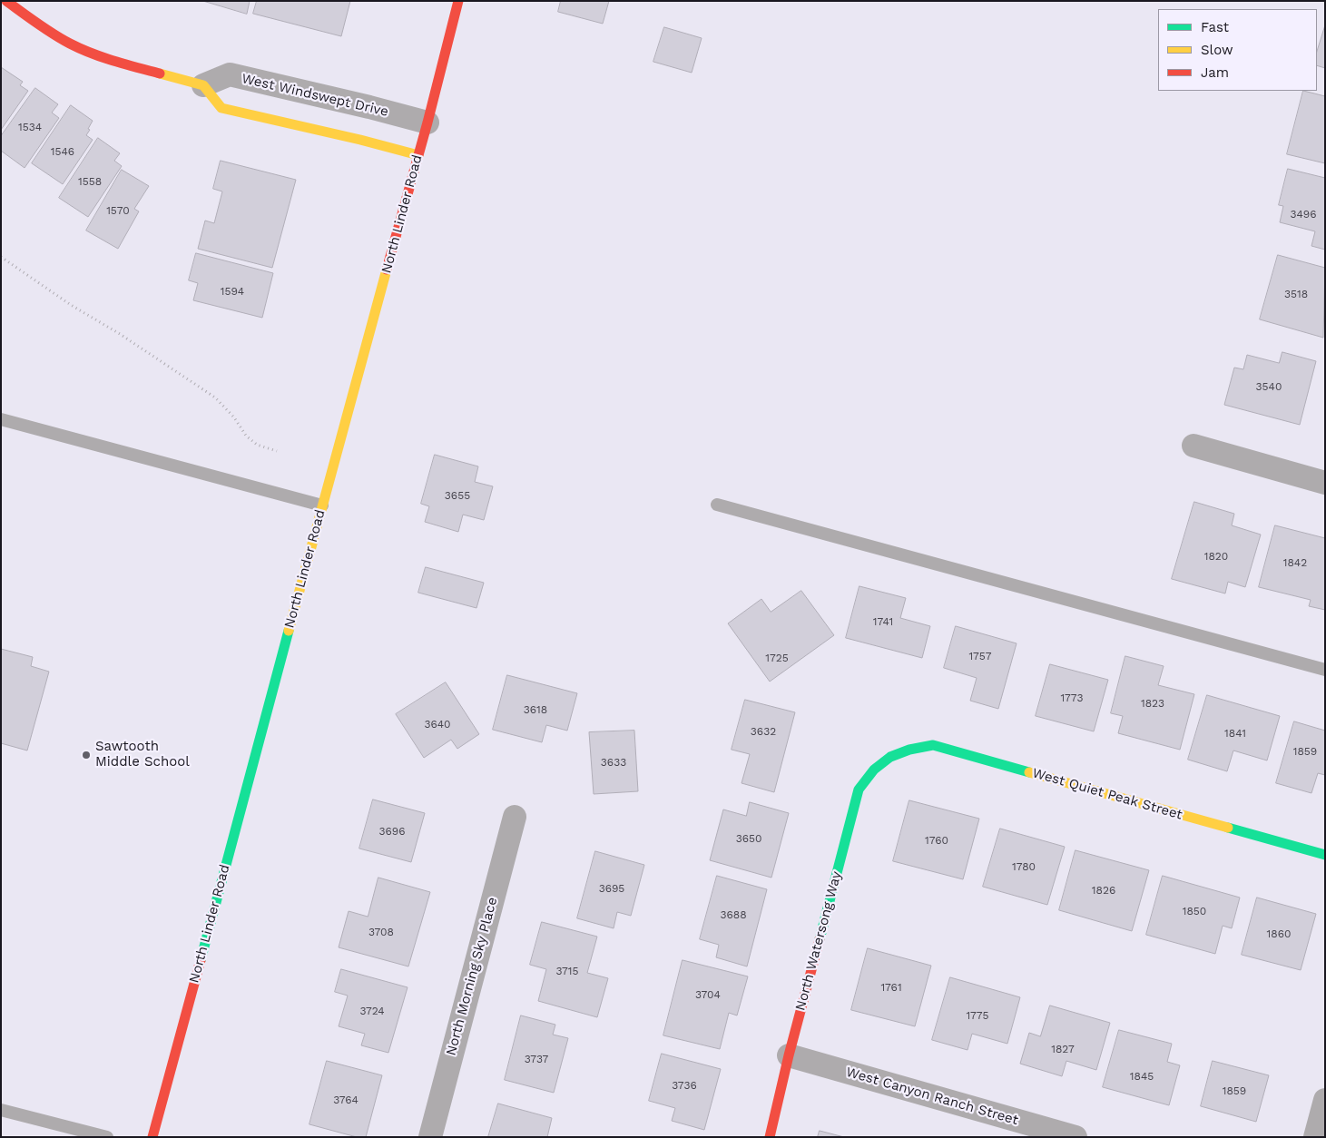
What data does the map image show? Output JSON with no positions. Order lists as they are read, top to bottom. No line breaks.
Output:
{"streets":{"street":["West Windswept Drive","North Linder Road","West Quiet Peak Street","North Watersong Way","North Morning Sky Place","West Canyon Ranch Street"]},"crossings":[["West Windswept Drive","North Linder Road"],["West Quiet Peak Street","North Watersong Way"],["North Watersong Way","West Canyon Ranch Street"]],"places":["Sawtooth Middle School"],"house_numbers":["1534","1546","1558","1570","3496","1594","3518","3540","3655","1820","1842","1741","1757","1725","1773","1823","3618","3640","3632","1841","1859","3633","3696","3650","1760","1780","3695","1826","1850","3688","3708","1860","3715","1761","3704","3724","1775","1827","3737","1845","3736","1859","3764"],"legend":["Fast","Slow","Jam"]}
